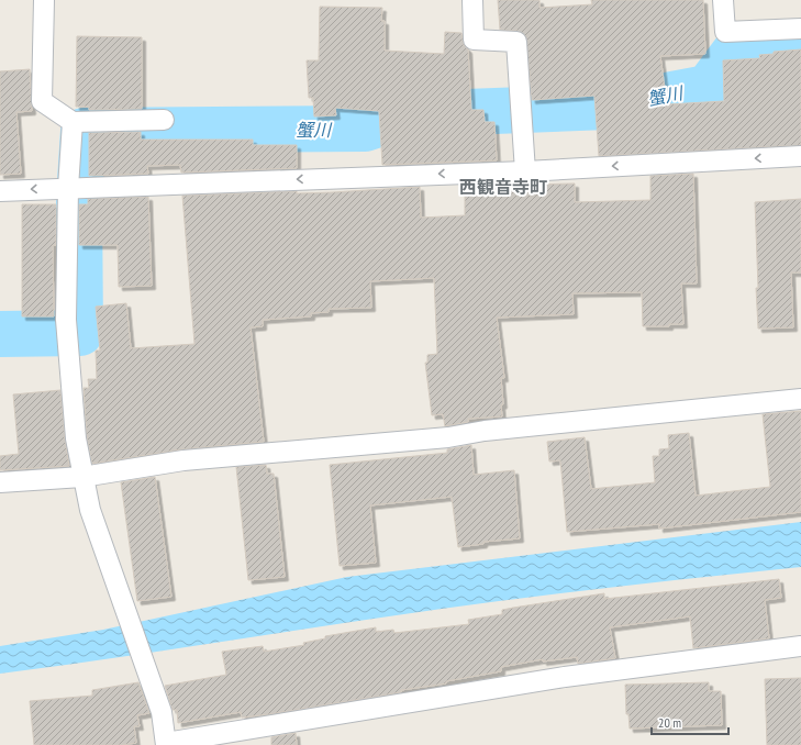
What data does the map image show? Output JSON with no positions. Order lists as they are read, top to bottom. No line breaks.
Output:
{"districts":["西観音寺町"],"water":["蟹川"],"scale_bar":"20 m"}
